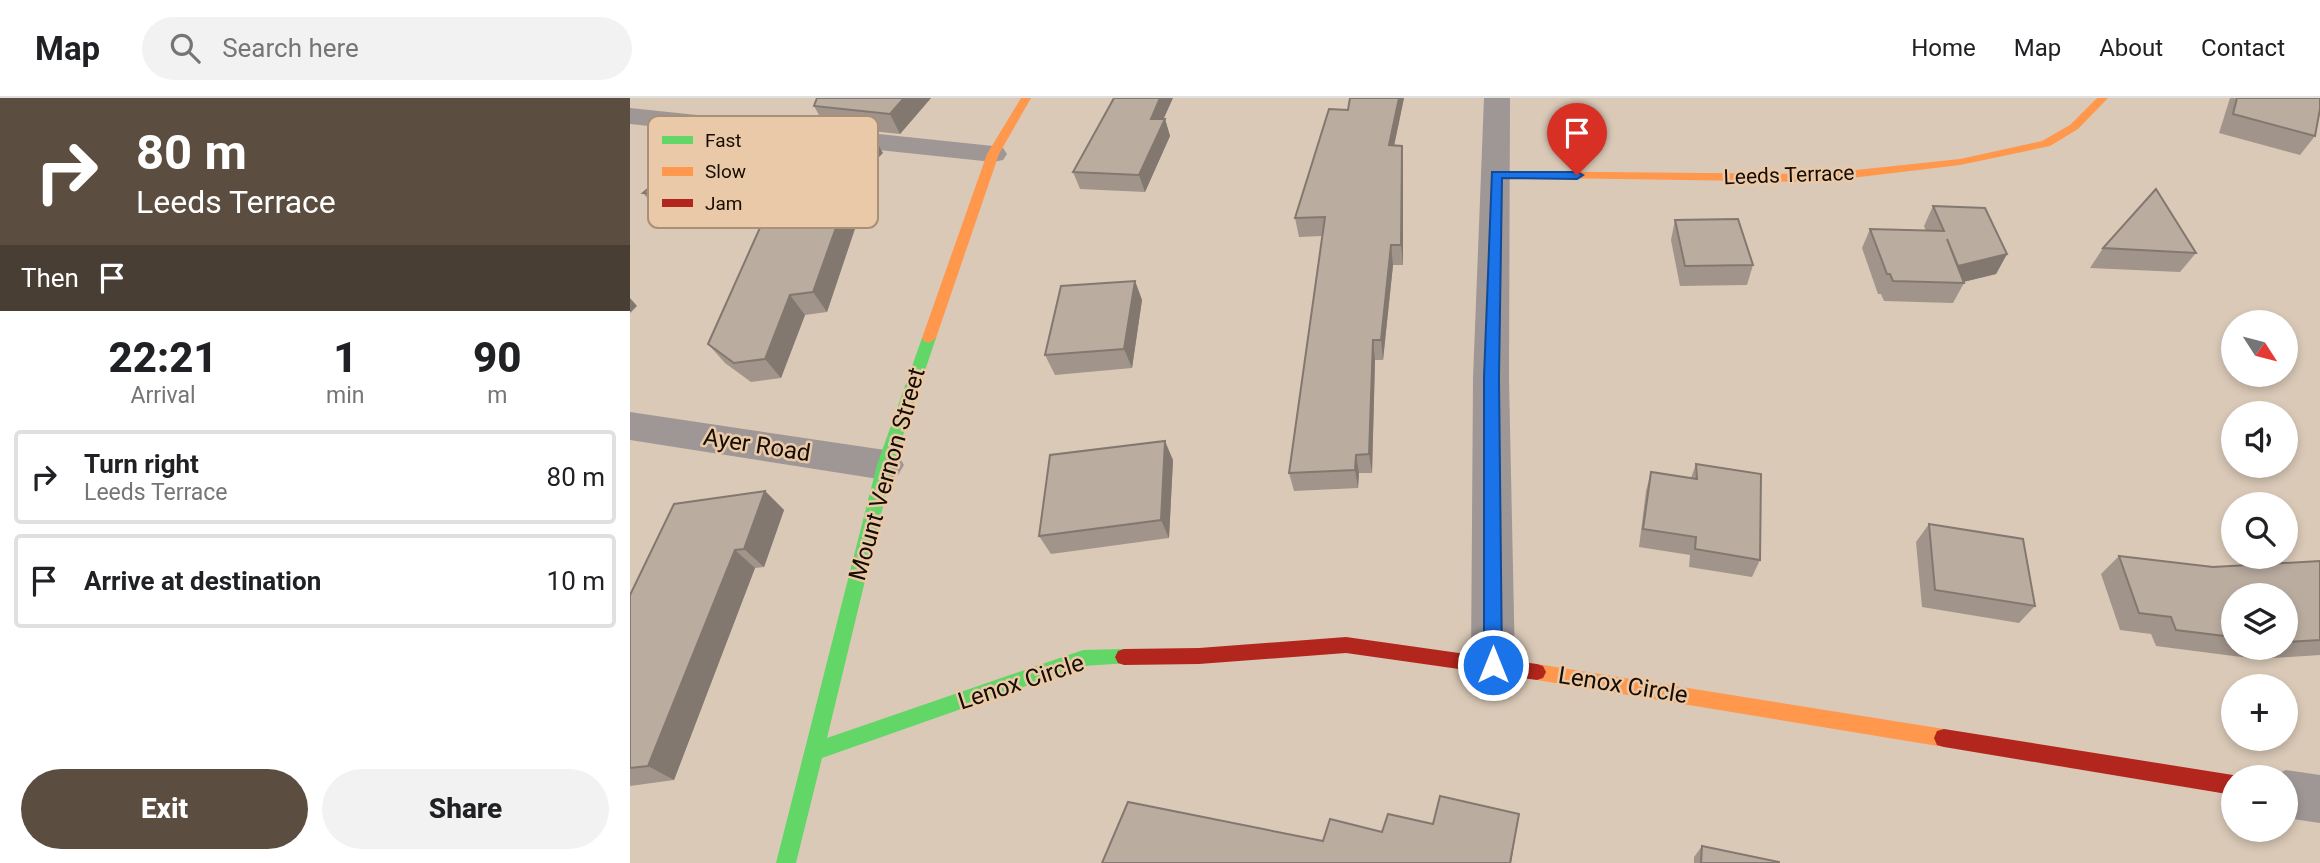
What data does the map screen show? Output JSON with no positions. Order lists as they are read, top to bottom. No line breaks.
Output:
{"streets":{"street":["Leeds Terrace","Ayer Road","Mount Vernon Street","Lenox Circle"]},"crossings":[["Ayer Road","Mount Vernon Street"],["Mount Vernon Street","Lenox Circle"]],"legend":["Fast","Slow","Jam"],"north":"bottom right","page":{"header":"Map","search":"Search here","nav":["Home","Map","About","Contact"],"turn":["80 m","Leeds Terrace"],"then":"Then","map_buttons":["+","−"],"eta":["22:21","Arrival","1","min","90","m"],"list":[{"name":"Turn right","note":"Leeds Terrace","value":"80 m"},{"name":"Arrive at destination","value":"10 m"}],"buttons":["Exit","Share"]}}
